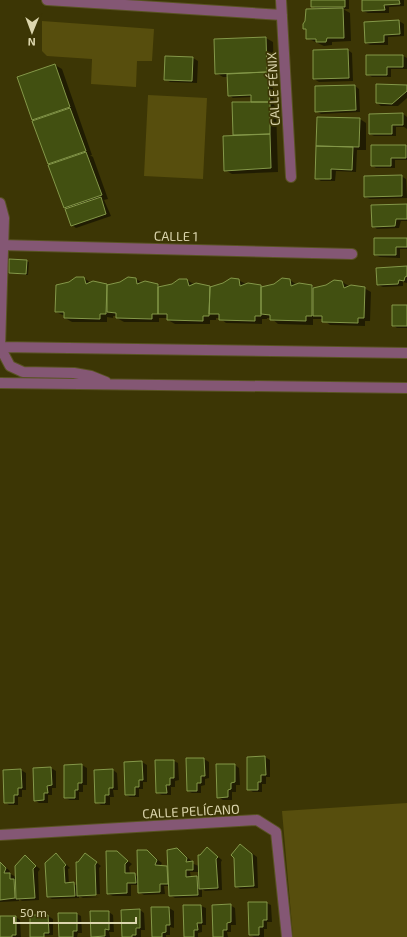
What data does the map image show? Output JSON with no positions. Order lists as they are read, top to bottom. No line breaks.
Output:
{"streets":{"street":["CALLE FÉNIX","CALLE 1","CALLE PELÍCANO"]},"scale_bar":"50 m","north":"bottom"}
